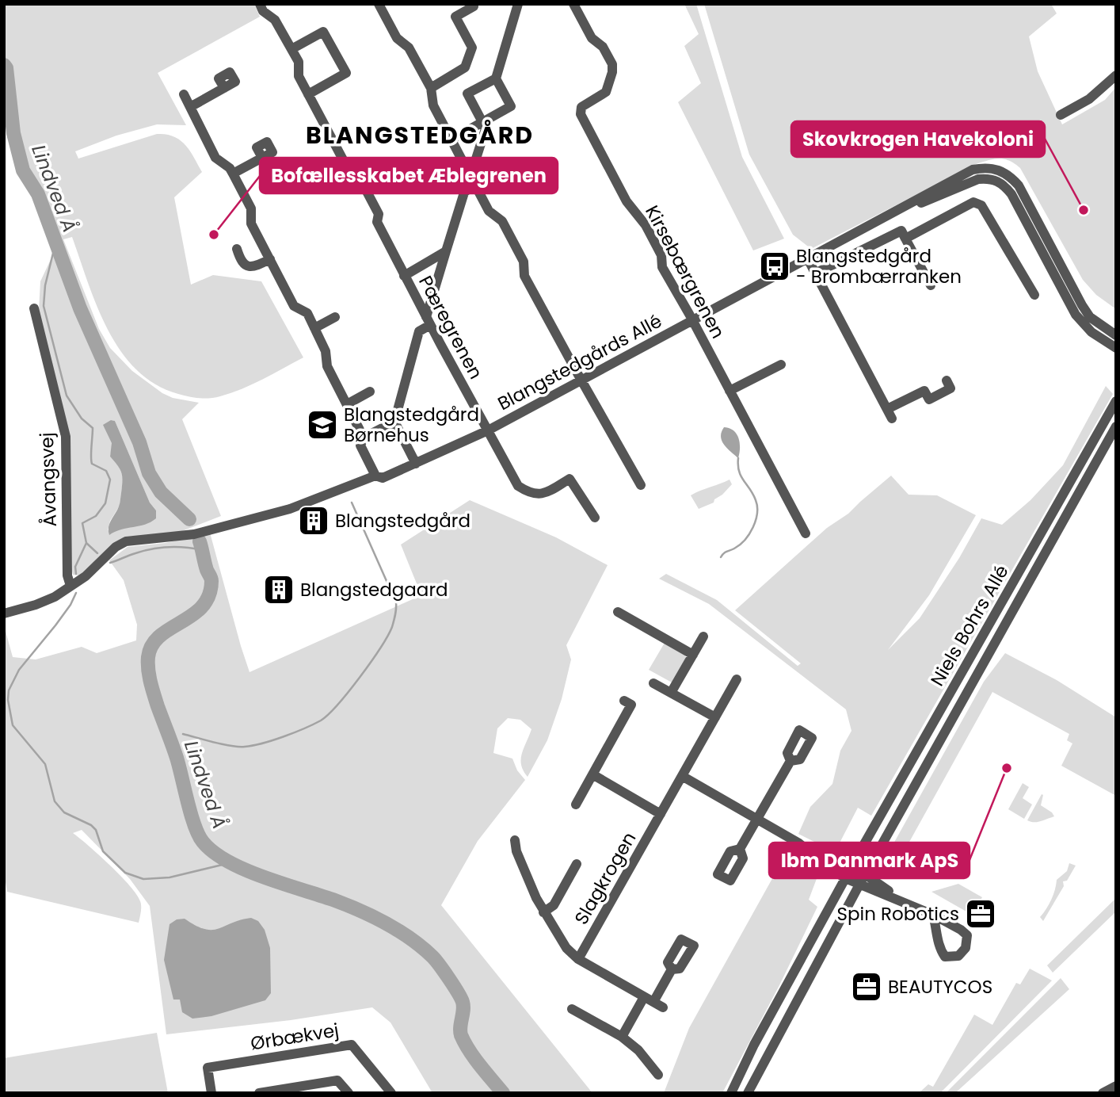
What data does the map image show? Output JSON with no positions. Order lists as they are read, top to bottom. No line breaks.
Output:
{"streets":{"street":["Kirsebærgrenen","Pæregrenen","Blangstedgårds Allé","Åvangsvej","Niels Bohrs Allé","Slagkrogen","Ørbækvej"]},"crossings":[["Kirsebærgrenen","Blangstedgårds Allé"],["Pæregrenen","Blangstedgårds Allé"],["Blangstedgårds Allé","Åvangsvej"]],"districts":["BLANGSTEDGÅRD"],"water":["Lindved Å"],"places":{"other":["Skovkrogen Havekoloni","Bofællesskabet Æblegrenen","Ibm Danmark ApS"],"bus stop":["Blangstedgård - Brombærranken"],"school or university":["Blangstedgård Børnehus"],"building":["Blangstedgård","Blangstedgaard"],"office":["Spin Robotics","BEAUTYCOS"]}}
